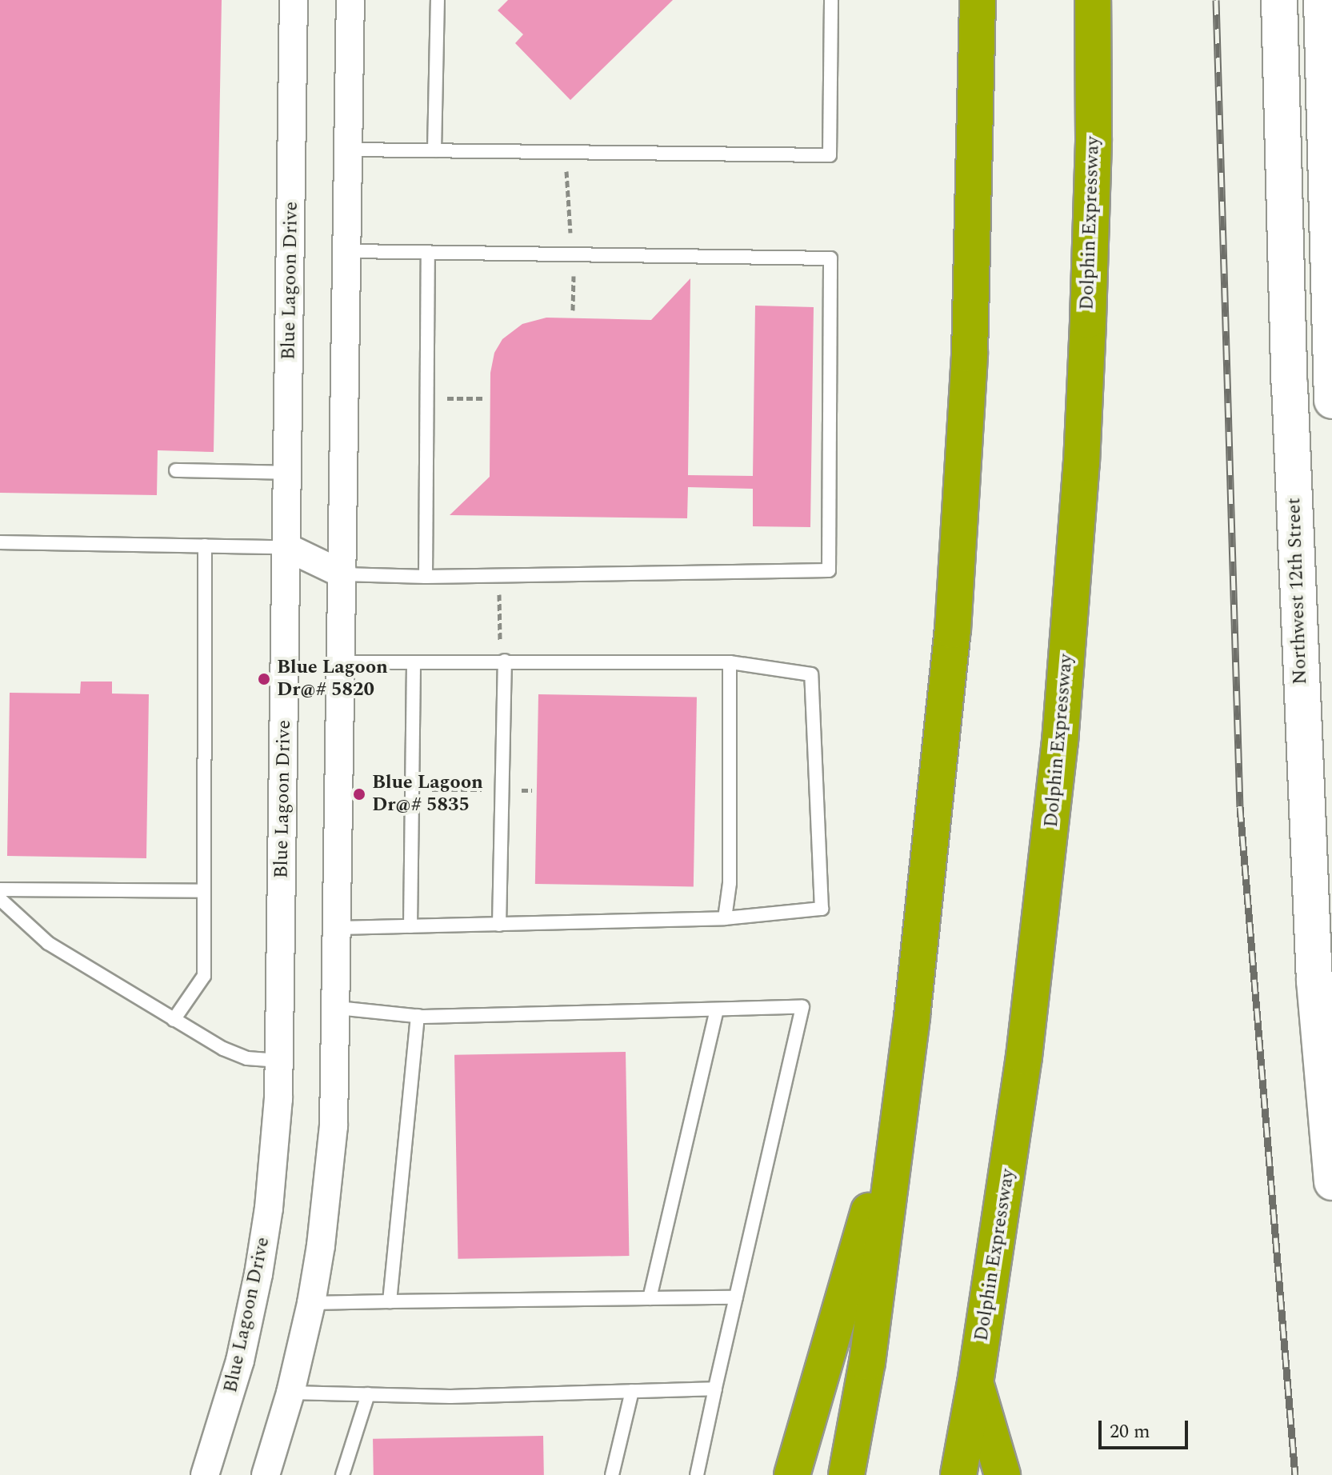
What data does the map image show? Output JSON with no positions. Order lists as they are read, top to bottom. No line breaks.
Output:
{"streets":{"highway":["Dolphin Expressway"],"main road":["Northwest 12th Street"],"street":["Blue Lagoon Drive"]},"places":["Blue Lagoon Dr@# 5820","Blue Lagoon Dr@# 5835"],"scale_bar":"20 m"}
